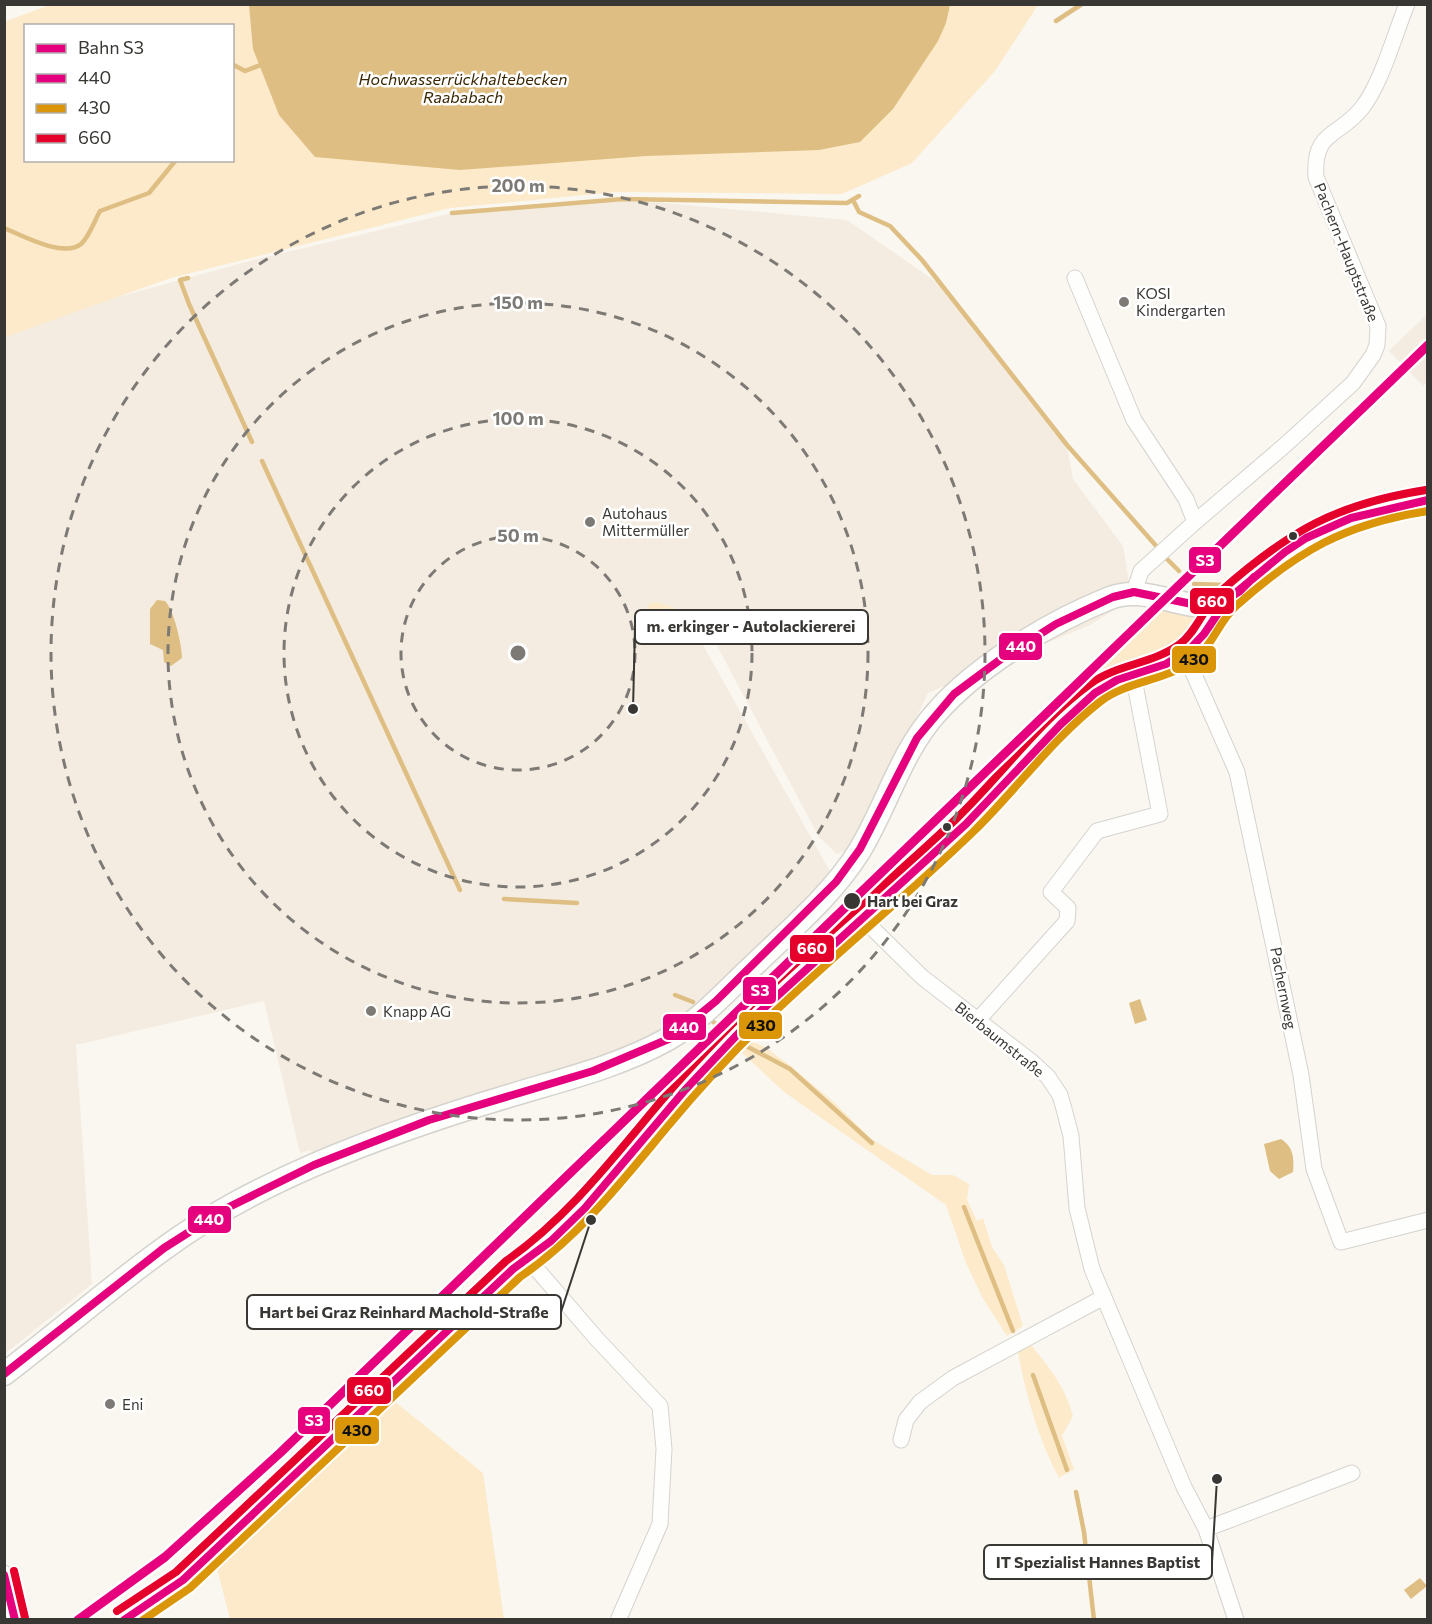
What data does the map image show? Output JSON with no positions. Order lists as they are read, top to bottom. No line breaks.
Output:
{"streets":{"street":["Pachern-Hauptstraße","Pachernweg","Bierbaumstraße"]},"water":["Hochwasserrückhaltebecken Raababach"],"places":["KOSI Kindergarten","Autohaus Mittermüller","m. erkinger - Autolackiererei","Hart bei Graz","Knapp AG","Hart bei Graz Reinhard Machold-Straße","Eni","IT Spezialist Hannes Baptist"],"lines":["rail line S3","transit line 660","transit line 440","transit line 430"],"legend":["Bahn S3","440","430","660"],"rings":["200 m","150 m","100 m","50 m"]}
